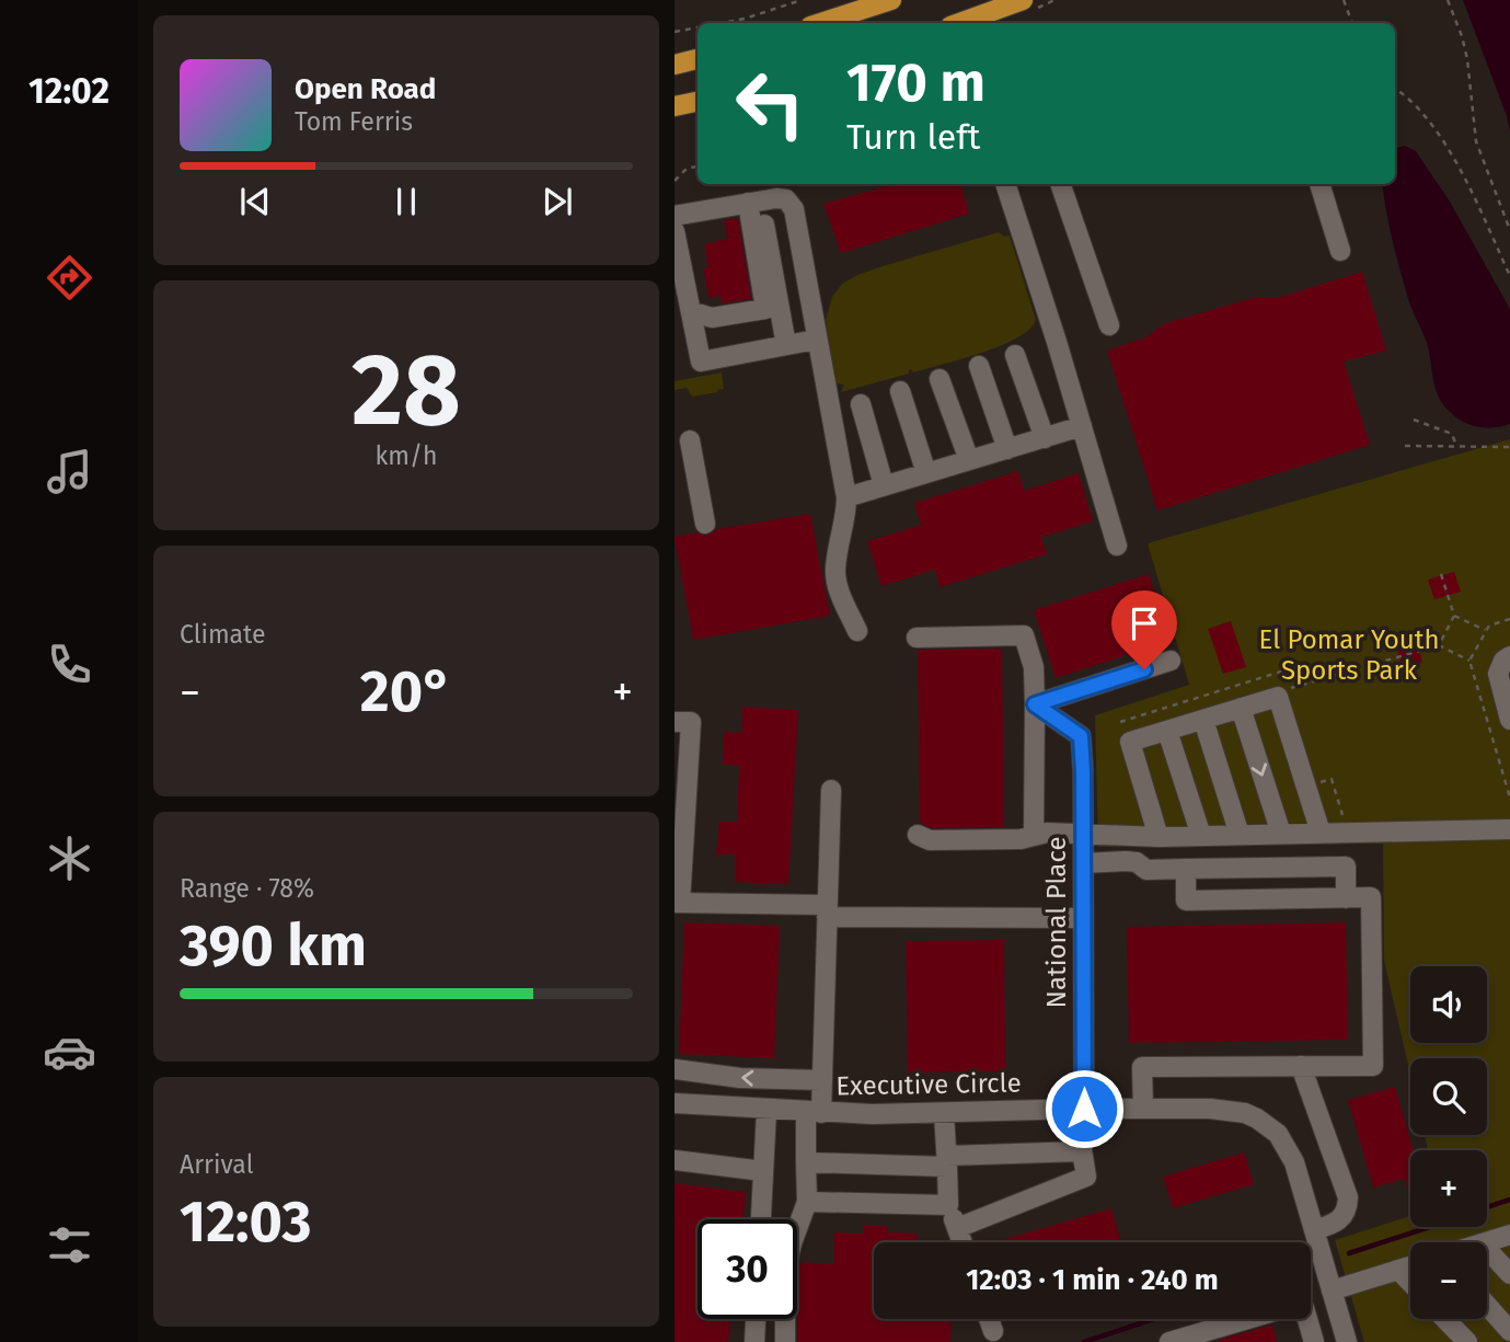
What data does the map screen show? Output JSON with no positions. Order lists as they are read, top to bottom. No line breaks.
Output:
{"streets":{"street":["National Place","Executive Circle"]},"crossings":[["National Place","Executive Circle"]],"parks":["El Pomar Youth Sports Park"],"page":{"tabs":"12:02","turn":["170 m","Turn left"],"song":["Open Road","Tom Ferris"],"tile":[["28","km/h"],"Climate",["Range · 78%","390 km"],["Arrival","12:03"]],"heat":["−","20°","+"],"map_buttons":["+","−"],"limit":"30","trip":"12:03 · 1 min · 240 m"}}
